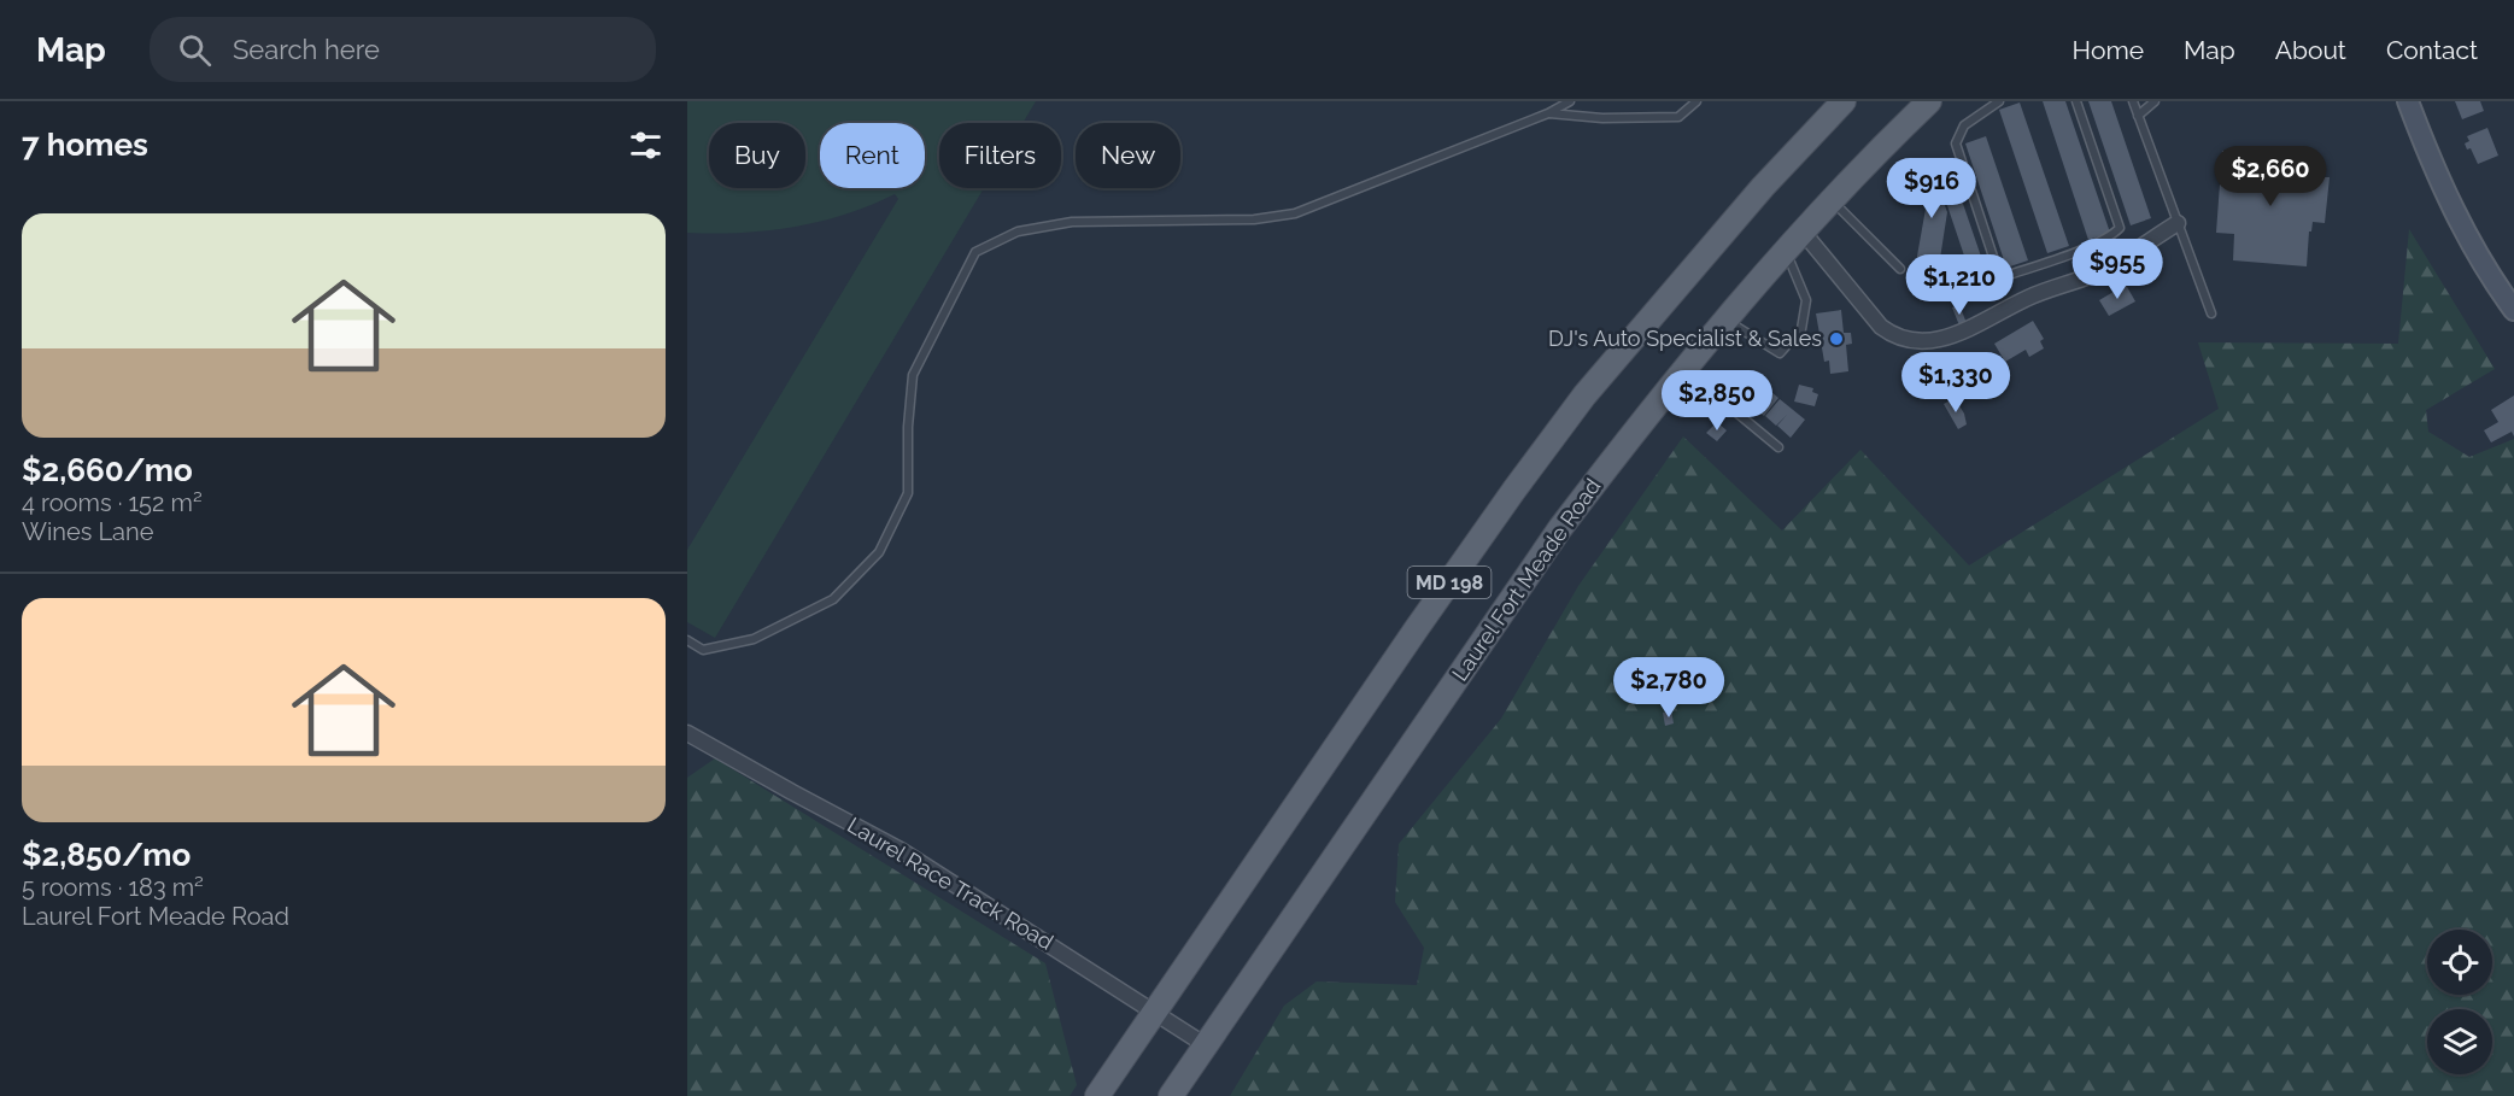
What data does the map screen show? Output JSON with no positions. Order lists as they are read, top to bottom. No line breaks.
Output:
{"streets":{"main road":["Laurel Fort Meade Road","MD 198"],"street":["Laurel Race Track Road"]},"crossings":[["Laurel Fort Meade Road","Laurel Race Track Road"],["MD 198","Laurel Race Track Road"]],"places":["DJ's Auto Specialist & Sales"],"page":{"header":"Map","search":"Search here","nav":["Home","Map","About","Contact"],"heading":"7 homes","chip":["Buy","Rent","Filters","New"],"price":["$2,660","$916","$955","$1,210","$1,330","$2,850","$2,780"],"list":[{"name":"$2,660/mo","note":"4 rooms · 152 m² · Wines Lane"},{"name":"$2,850/mo","note":"5 rooms · 183 m² · Laurel Fort Meade Road"}]}}
